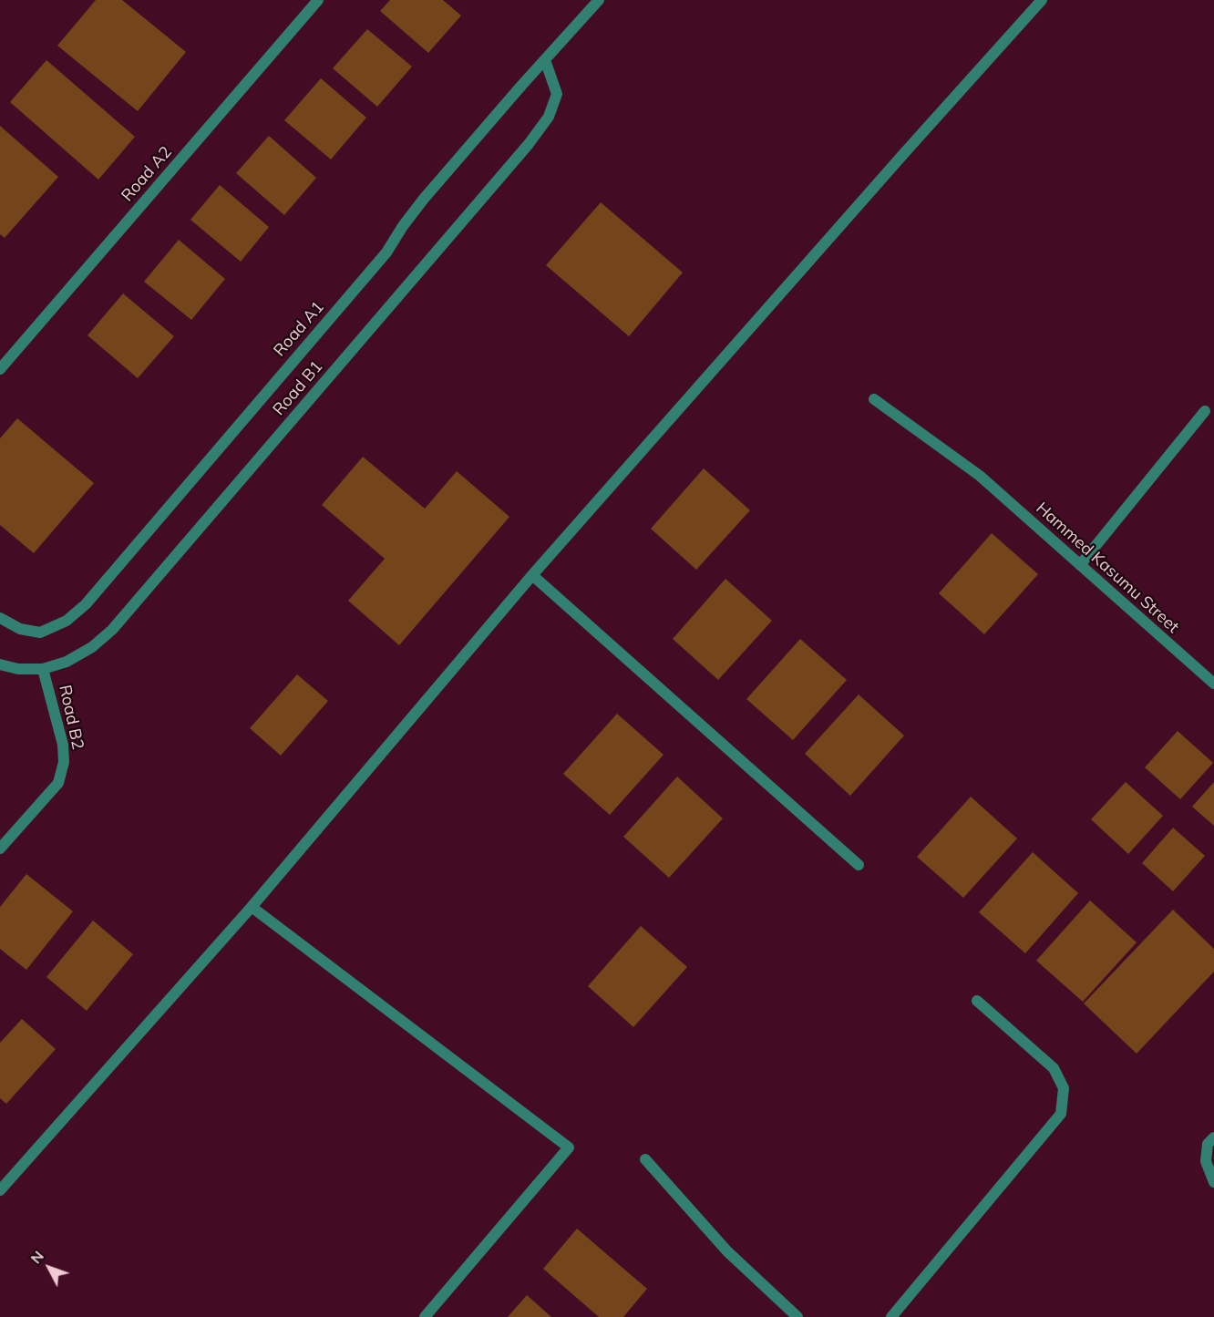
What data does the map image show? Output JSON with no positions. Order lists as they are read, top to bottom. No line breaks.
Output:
{"streets":{"street":["Road A2","Road A1","Road B1","Hammed Kasumu Street","Road B2"]},"crossings":[["Road A1","Road B1"],["Road B1","Road B2"]],"north":"top left"}
